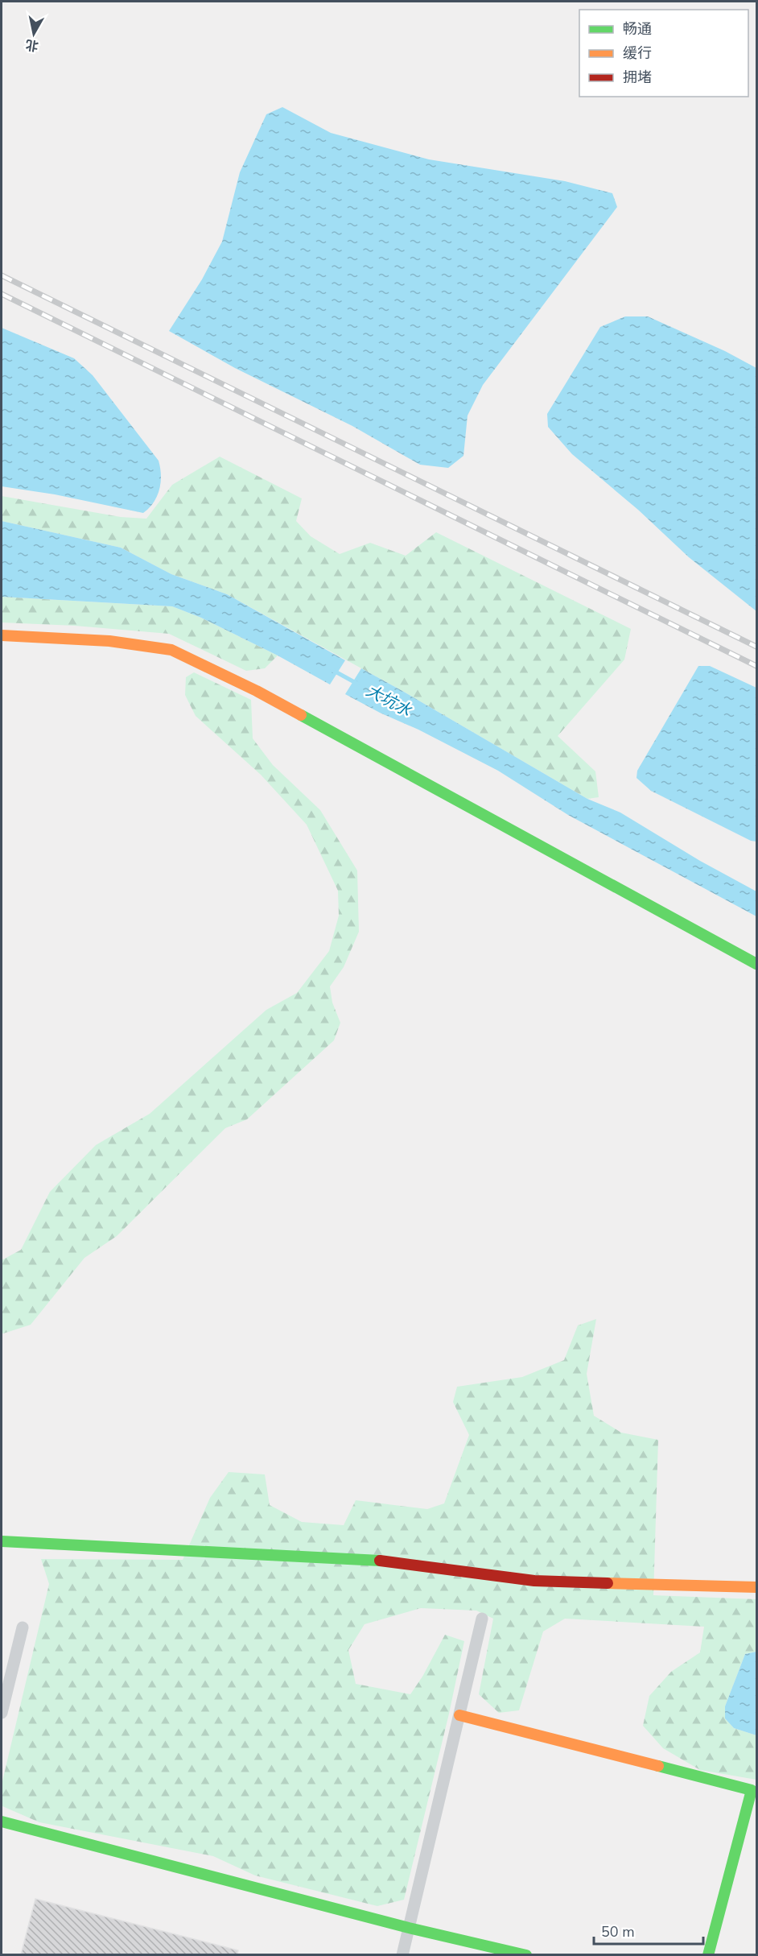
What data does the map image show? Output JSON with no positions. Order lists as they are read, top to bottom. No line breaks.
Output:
{"water":["大坑水"],"legend":["畅通","缓行","拥堵"],"scale_bar":"50 m","north":"bottom"}
